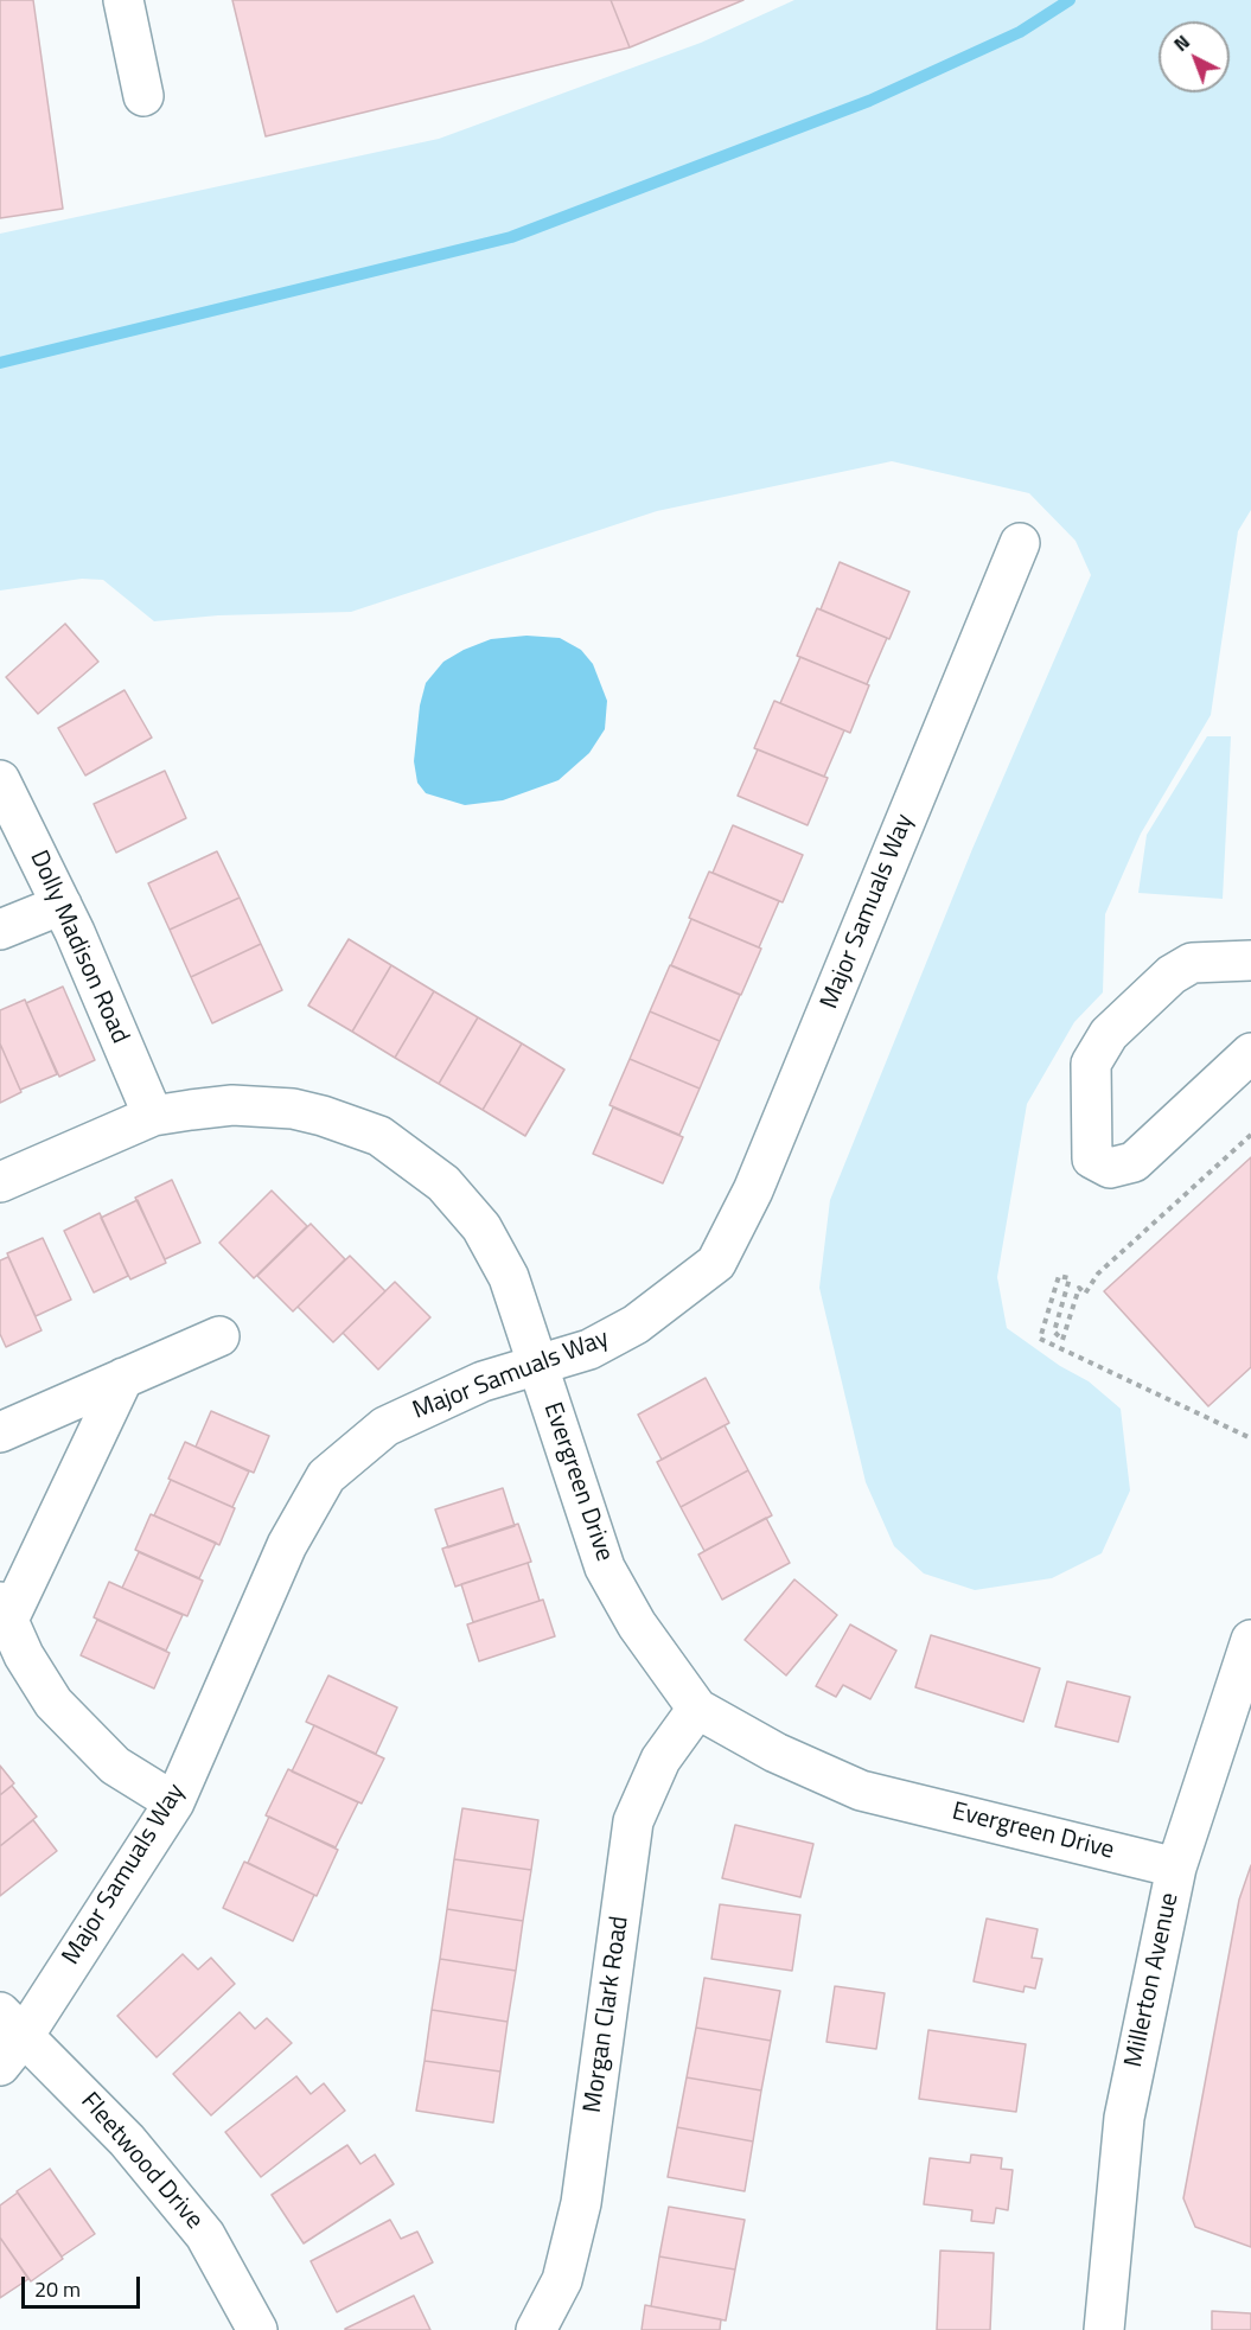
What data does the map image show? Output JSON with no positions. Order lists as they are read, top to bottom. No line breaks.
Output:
{"streets":{"street":["Major Samuals Way","Dolly Madison Road","Evergreen Drive","Millerton Avenue","Morgan Clark Road","Fleetwood Drive"]},"crossings":[["Major Samuals Way","Evergreen Drive"],["Major Samuals Way","Fleetwood Drive"],["Dolly Madison Road","Evergreen Drive"],["Evergreen Drive","Millerton Avenue"],["Evergreen Drive","Morgan Clark Road"]],"scale_bar":"20 m","north":"top left"}
